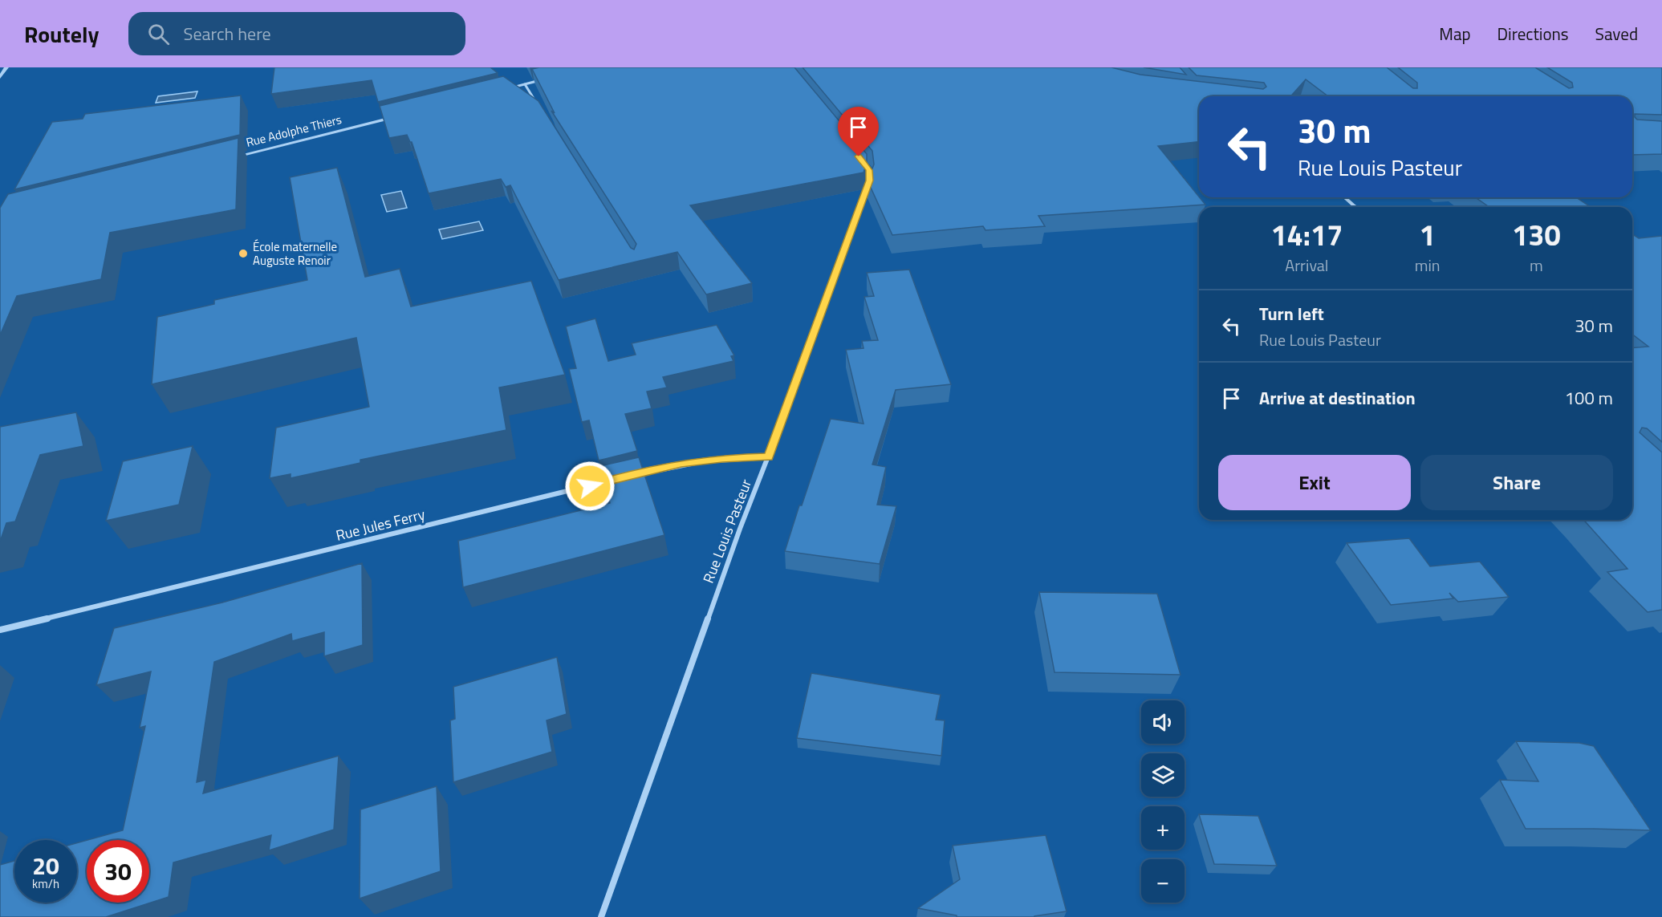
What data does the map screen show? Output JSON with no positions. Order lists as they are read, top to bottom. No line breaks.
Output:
{"streets":{"street":["Rue Adolphe Thiers","Rue Jules Ferry","Rue Louis Pasteur"]},"places":["École maternelle Auguste Renoir"],"page":{"header":"Routely","search":"Search here","nav":["Map","Directions","Saved"],"turn":["30 m","Rue Louis Pasteur"],"eta":["14:17","Arrival","1","min","130","m"],"list":[{"name":"Turn left","note":"Rue Louis Pasteur","value":"30 m"},{"name":"Arrive at destination","value":"100 m"}],"buttons":["Exit","Share"],"map_buttons":["+","−"],"speed":"20 km/h","limit":"30"}}
